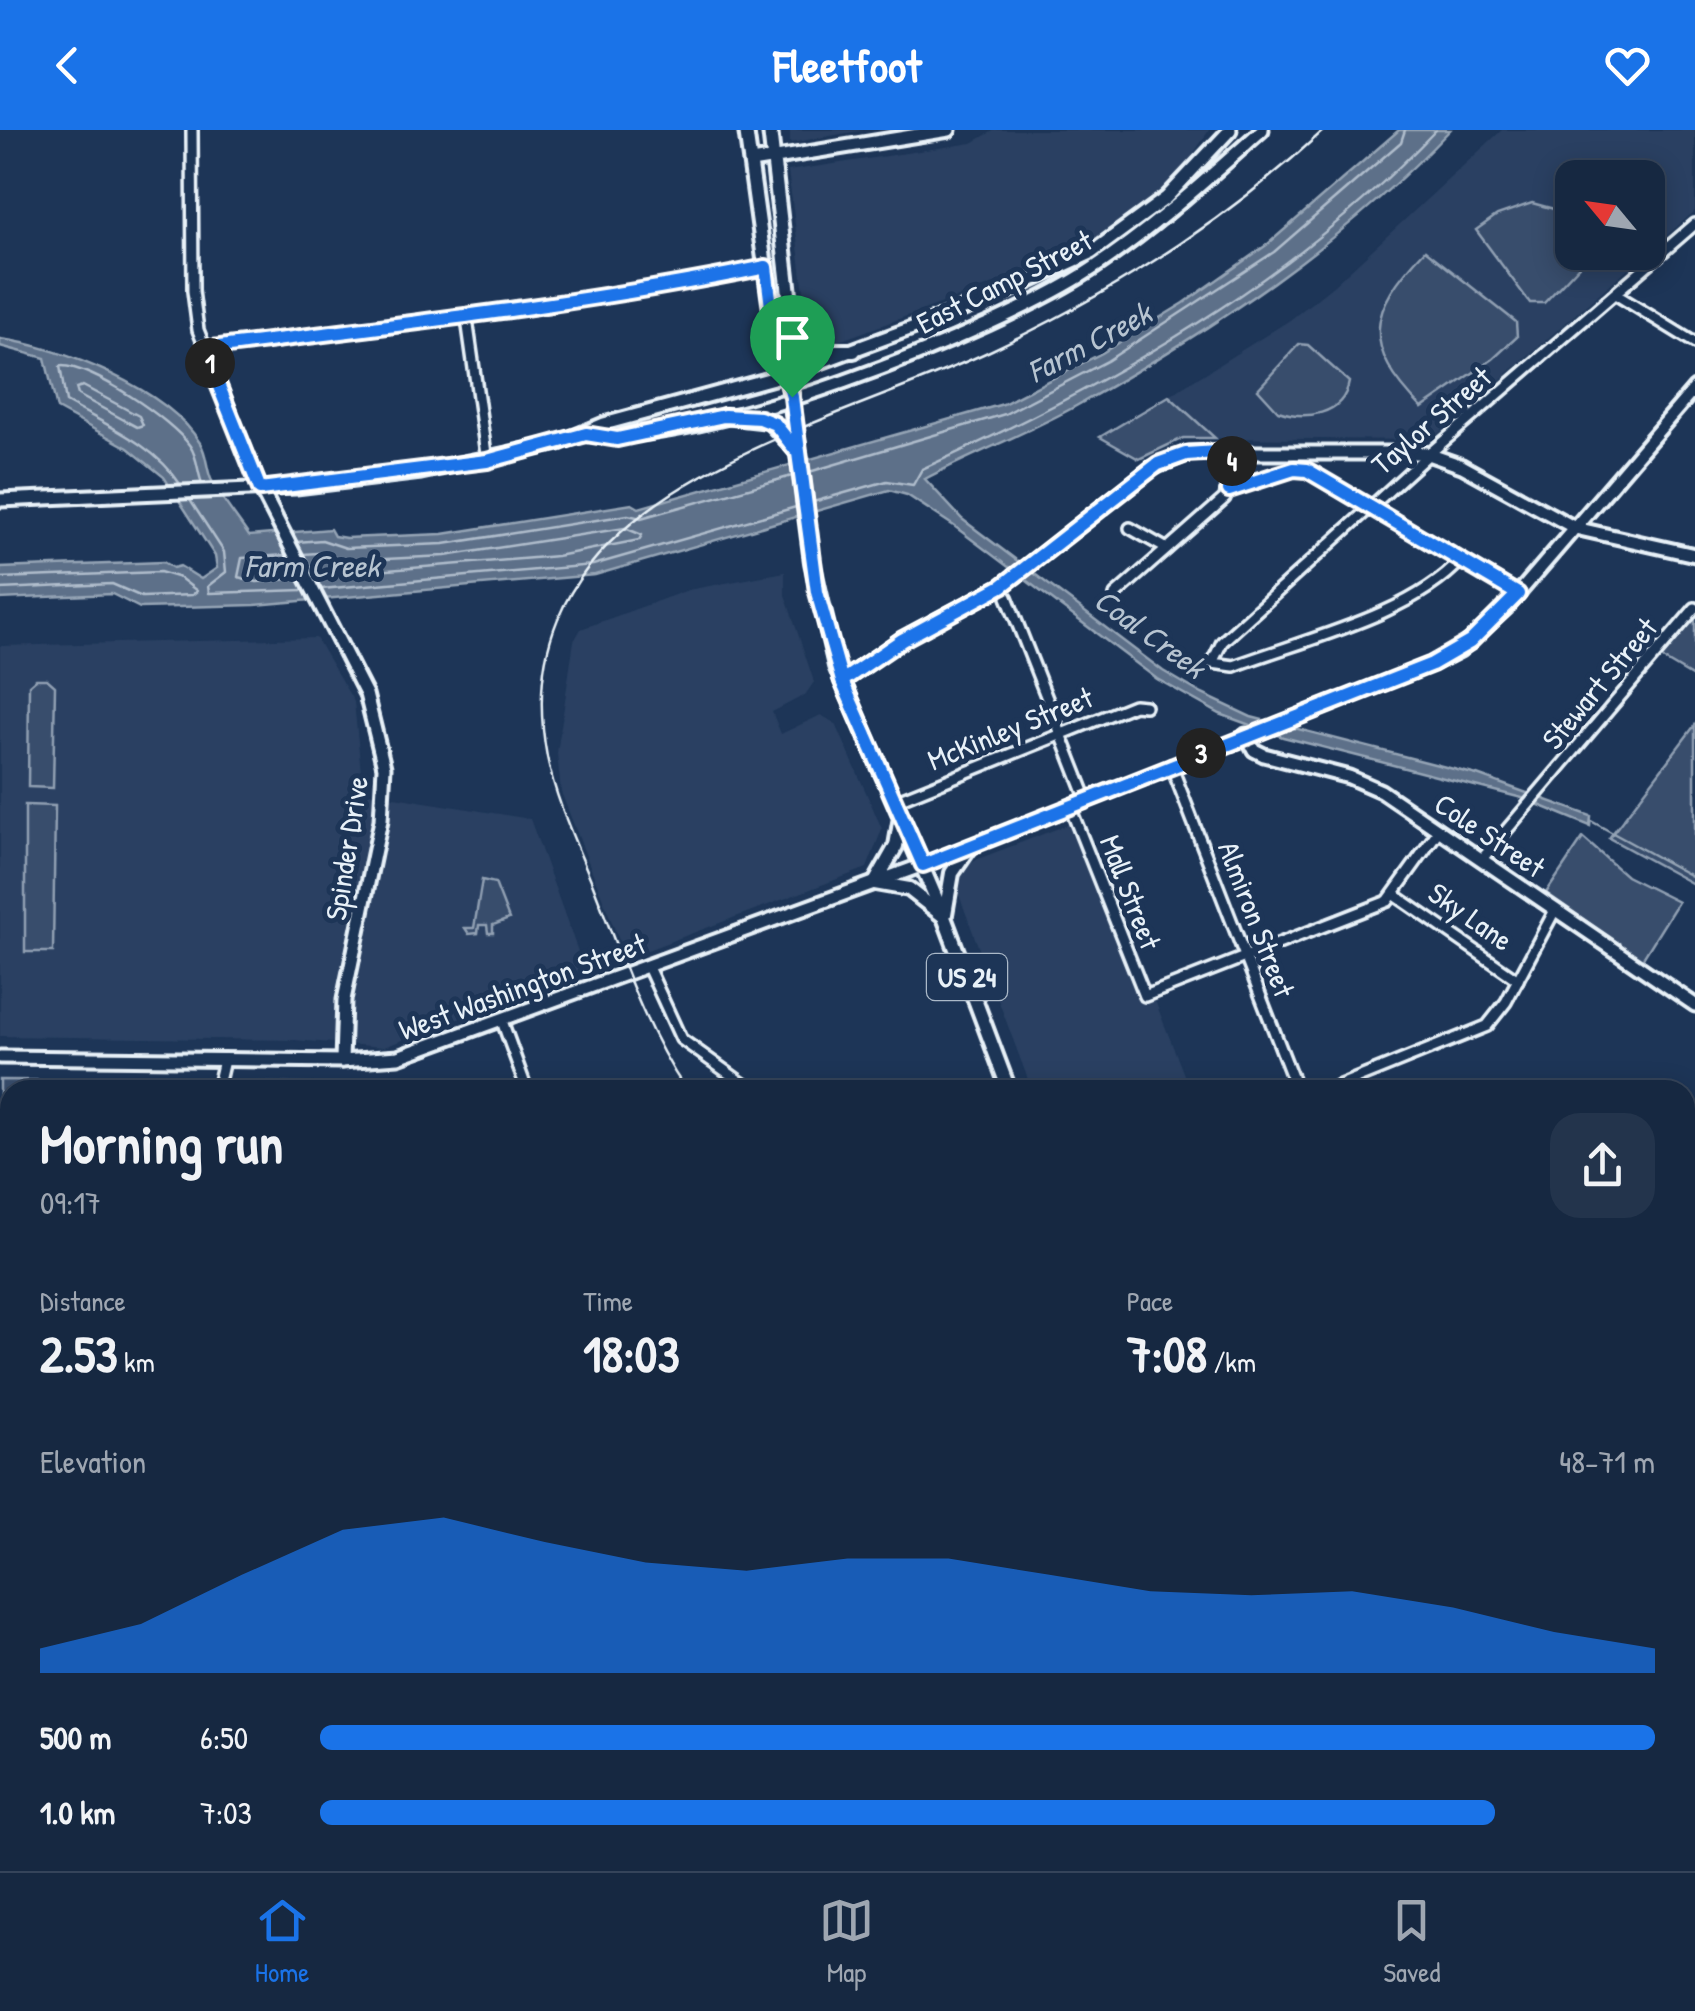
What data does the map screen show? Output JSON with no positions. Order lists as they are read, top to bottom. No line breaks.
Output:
{"streets":{"main road":["East Camp Street","Cole Street","Spinder Drive","US 24","West Washington Street"],"street":["Taylor Street","Stewart Street","McKinley Street","Mall Street","Sky Lane","Almiron Street"]},"crossings":[["East Camp Street","US 24"],["Stewart Street","Cole Street"],["McKinley Street","US 24"],["Cole Street","West Washington Street"],["Spinder Drive","West Washington Street"],["Mall Street","Almiron Street"],["Mall Street","West Washington Street"],["Almiron Street","West Washington Street"],["US 24","West Washington Street"]],"water":["Farm Creek","Coal Creek"],"north":"top left","page":{"header":"Fleetfoot","pins":["1","4","3"],"heading":["Morning run","09:17"],"stats":[["Distance","2.53 km"],["Time","18:03"],["Pace","7:08 /km"]],"chart":["Elevation","48–71 m"],"list":[{"name":"500 m","note":"6:50"},{"name":"1.0 km","note":"7:03"}],"tabs":["Home","Map","Saved"]}}
